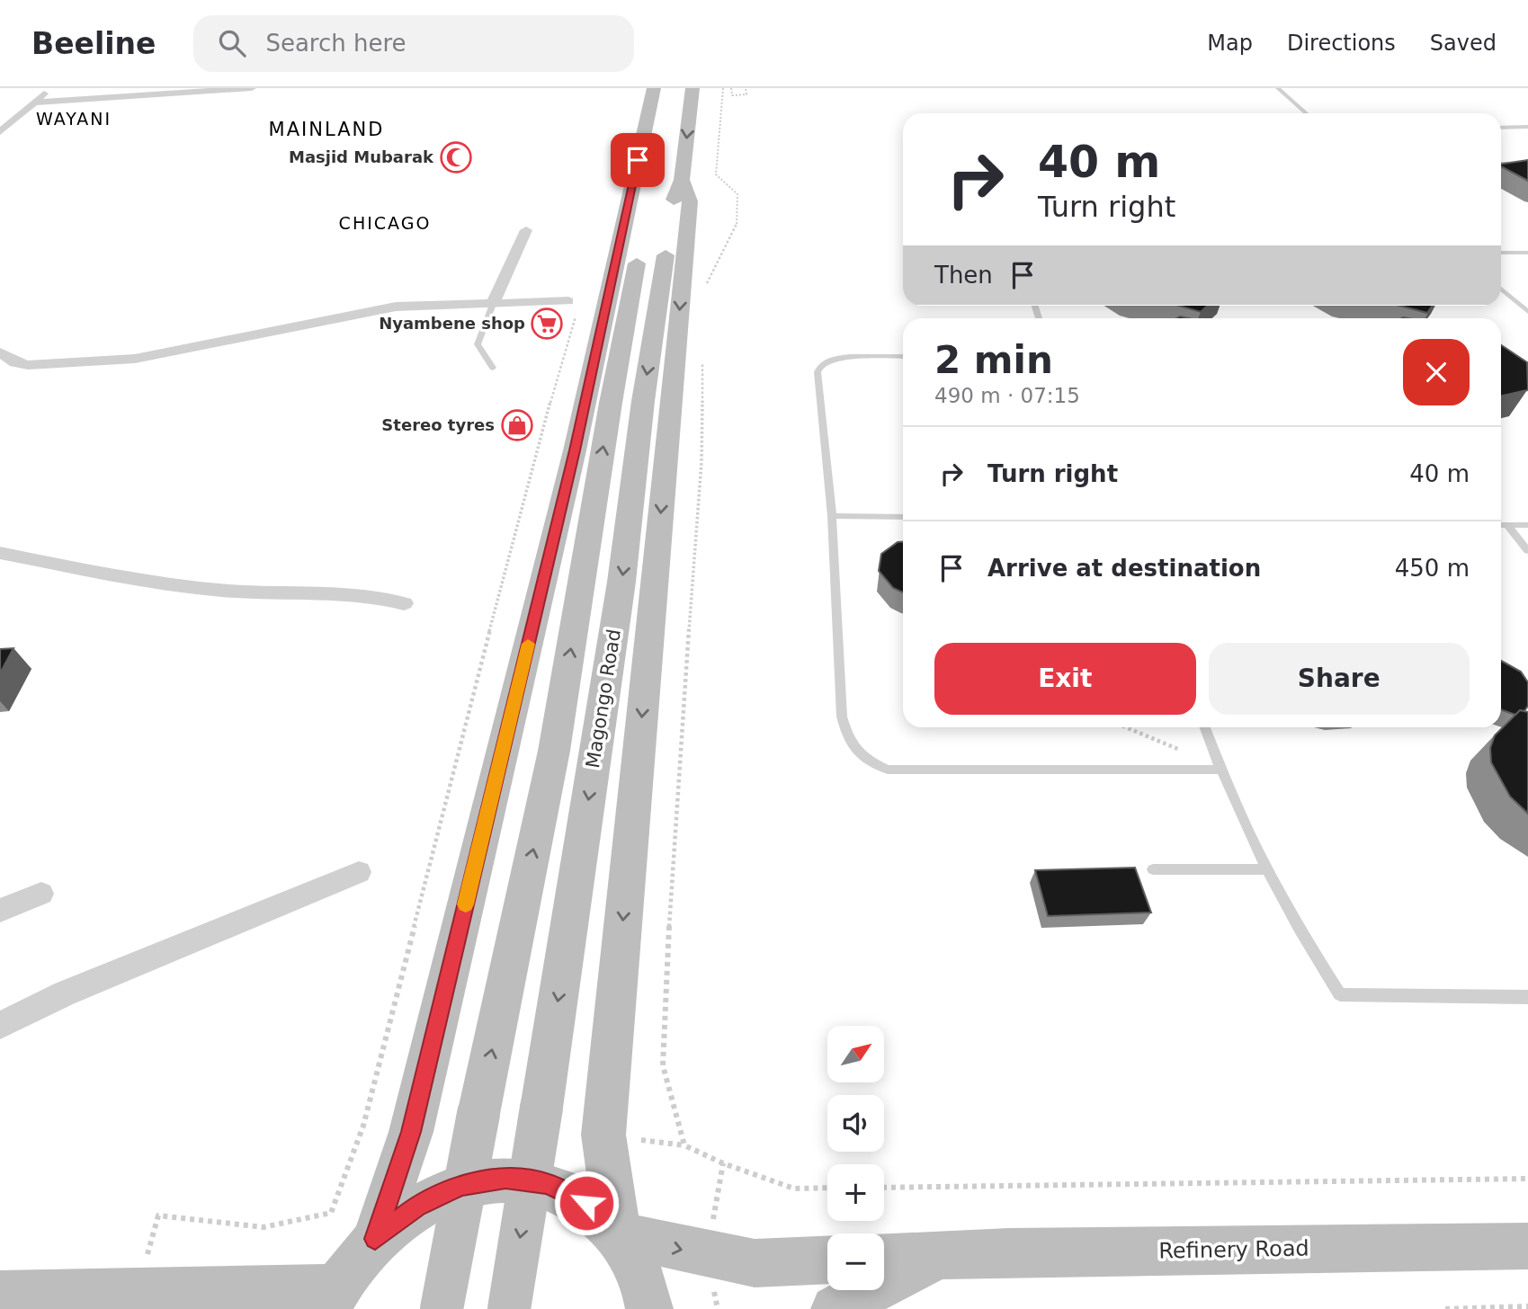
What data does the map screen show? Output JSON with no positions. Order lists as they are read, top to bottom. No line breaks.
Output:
{"streets":{"main road":["Magongo Road","Refinery Road"]},"districts":["WAYANI","MAINLAND","CHICAGO"],"places":{"mosque":["Masjid Mubarak"],"supermarket":["Nyambene shop"],"shop":["Stereo tyres"]},"north":"top right","page":{"header":"Beeline","search":"Search here","nav":["Map","Directions","Saved"],"turn":["40 m","Turn right"],"then":"Then","heading":["2 min","490 m · 07:15"],"list":[{"name":"Turn right","value":"40 m"},{"name":"Arrive at destination","value":"450 m"}],"buttons":["Exit","Share"],"map_buttons":["+","−"]}}
